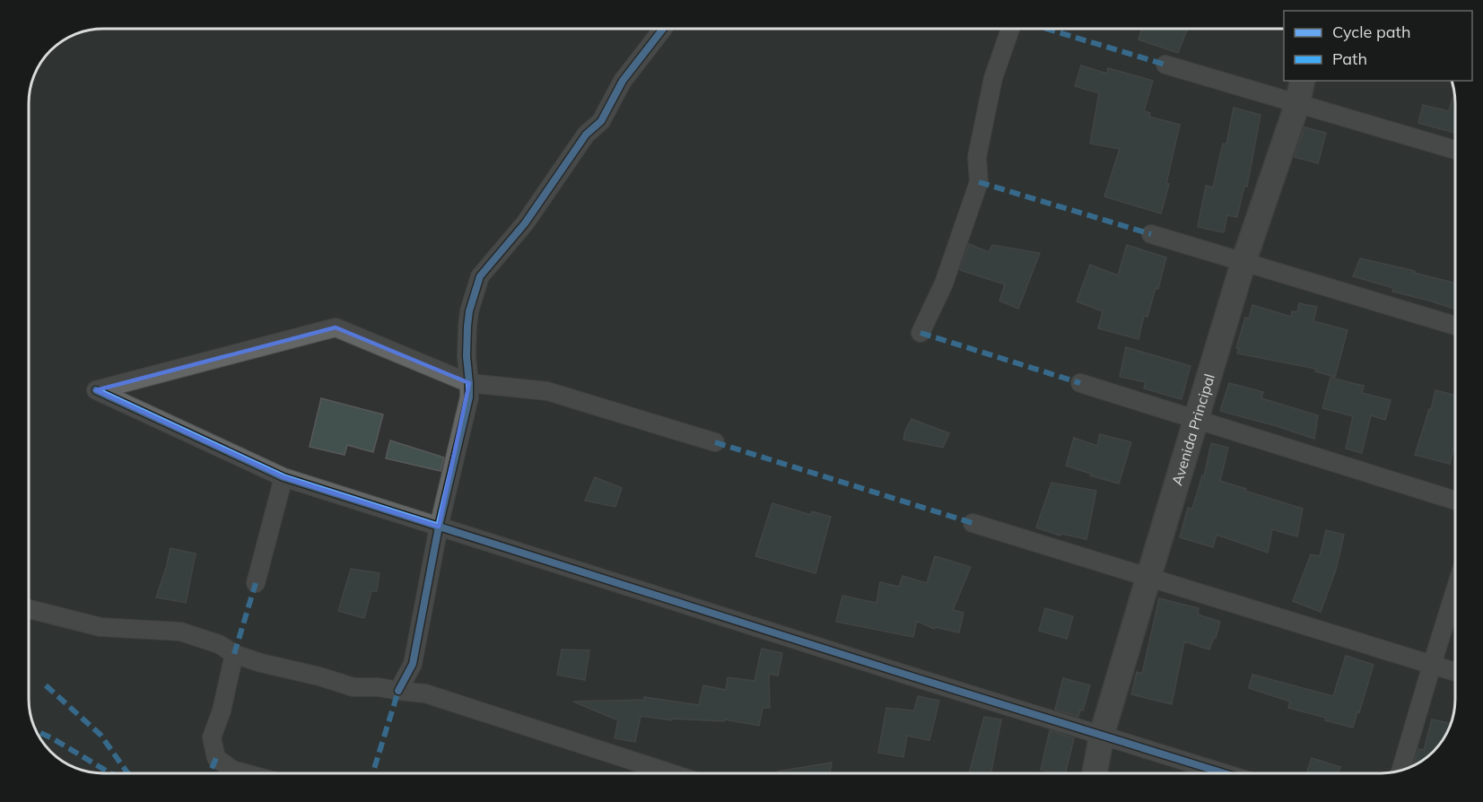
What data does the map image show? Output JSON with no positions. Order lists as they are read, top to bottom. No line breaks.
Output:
{"streets":{"street":["Avenida Principal"]},"legend":["Cycle path","Path"]}
